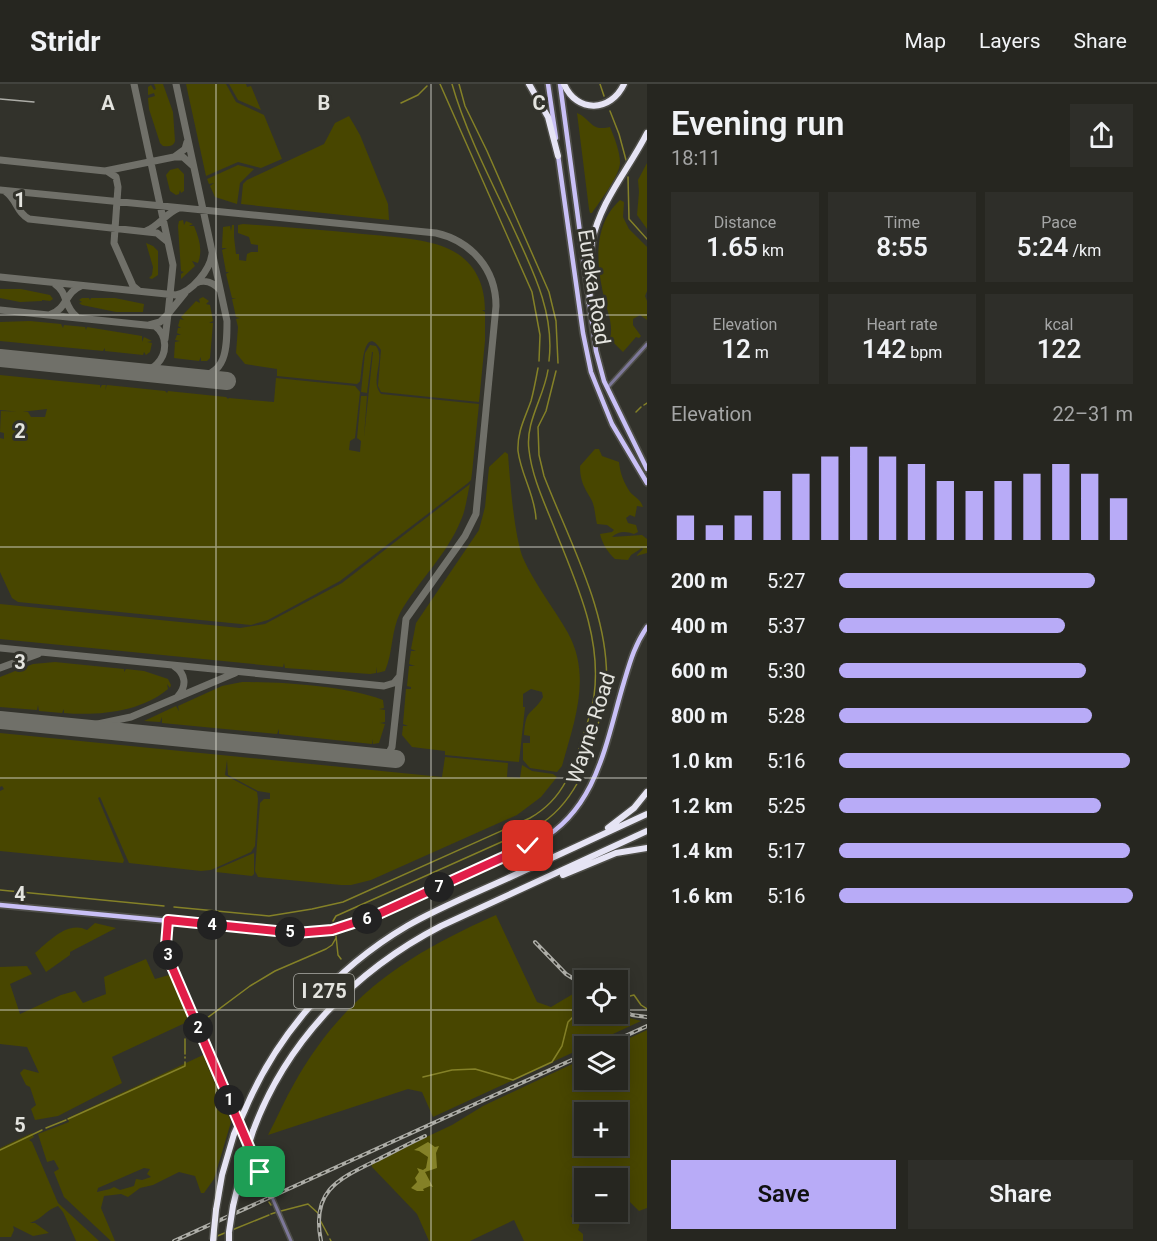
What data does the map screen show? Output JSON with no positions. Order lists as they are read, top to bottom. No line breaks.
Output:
{"streets":{"highway":["I 275"],"main road":["Eureka Road","Wayne Road"]},"page":{"header":"Stridr","nav":["Map","Layers","Share"],"heading":["Evening run","18:11"],"stats":[["Distance","1.65 km"],["Time","8:55"],["Pace","5:24 /km"],["Elevation","12 m"],["Heart rate","142 bpm"],["kcal","122"]],"chart":["Elevation","22–31 m"],"list":[{"name":"200 m","note":"5:27"},{"name":"400 m","note":"5:37"},{"name":"600 m","note":"5:30"},{"name":"800 m","note":"5:28"},{"name":"1.0 km","note":"5:16"},{"name":"1.2 km","note":"5:25"},{"name":"1.4 km","note":"5:17"},{"name":"1.6 km","note":"5:16"}],"pins":["7","6","4","5","3","2","1"],"map_buttons":["+","−"],"buttons":["Save","Share"]},"grid":{"columns":["A","B","C"],"rows":["1","2","3","4","5"]}}
